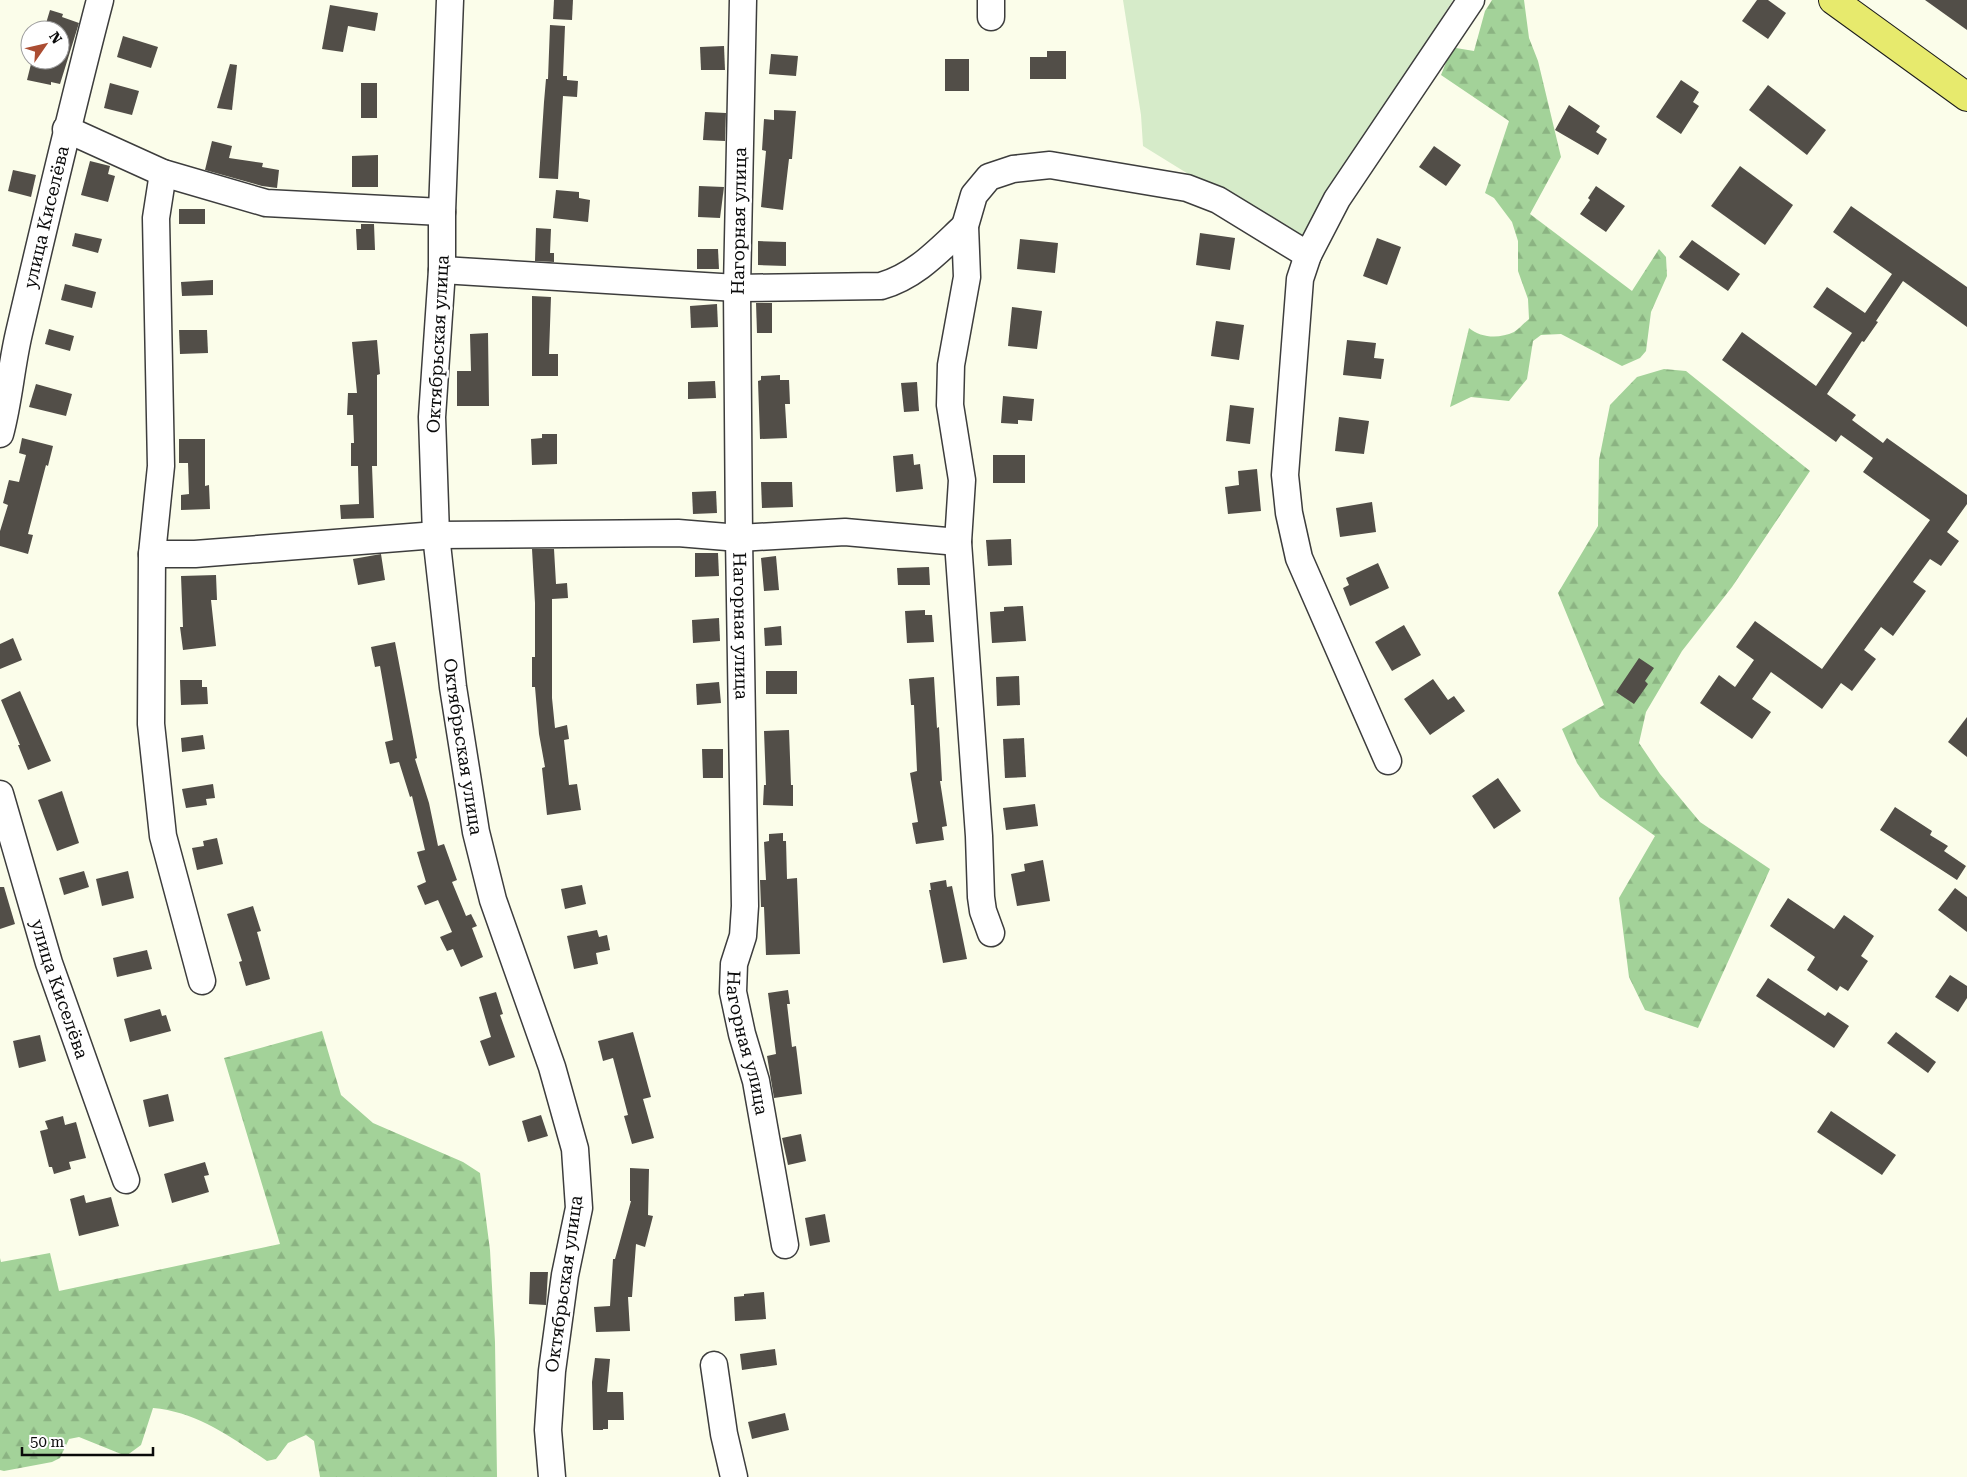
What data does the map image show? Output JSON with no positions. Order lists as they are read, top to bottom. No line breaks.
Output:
{"streets":{"street":["улица Киселёва","Нагорная улица","Октябрьская улица"]},"scale_bar":"50 m","north":"top right"}
